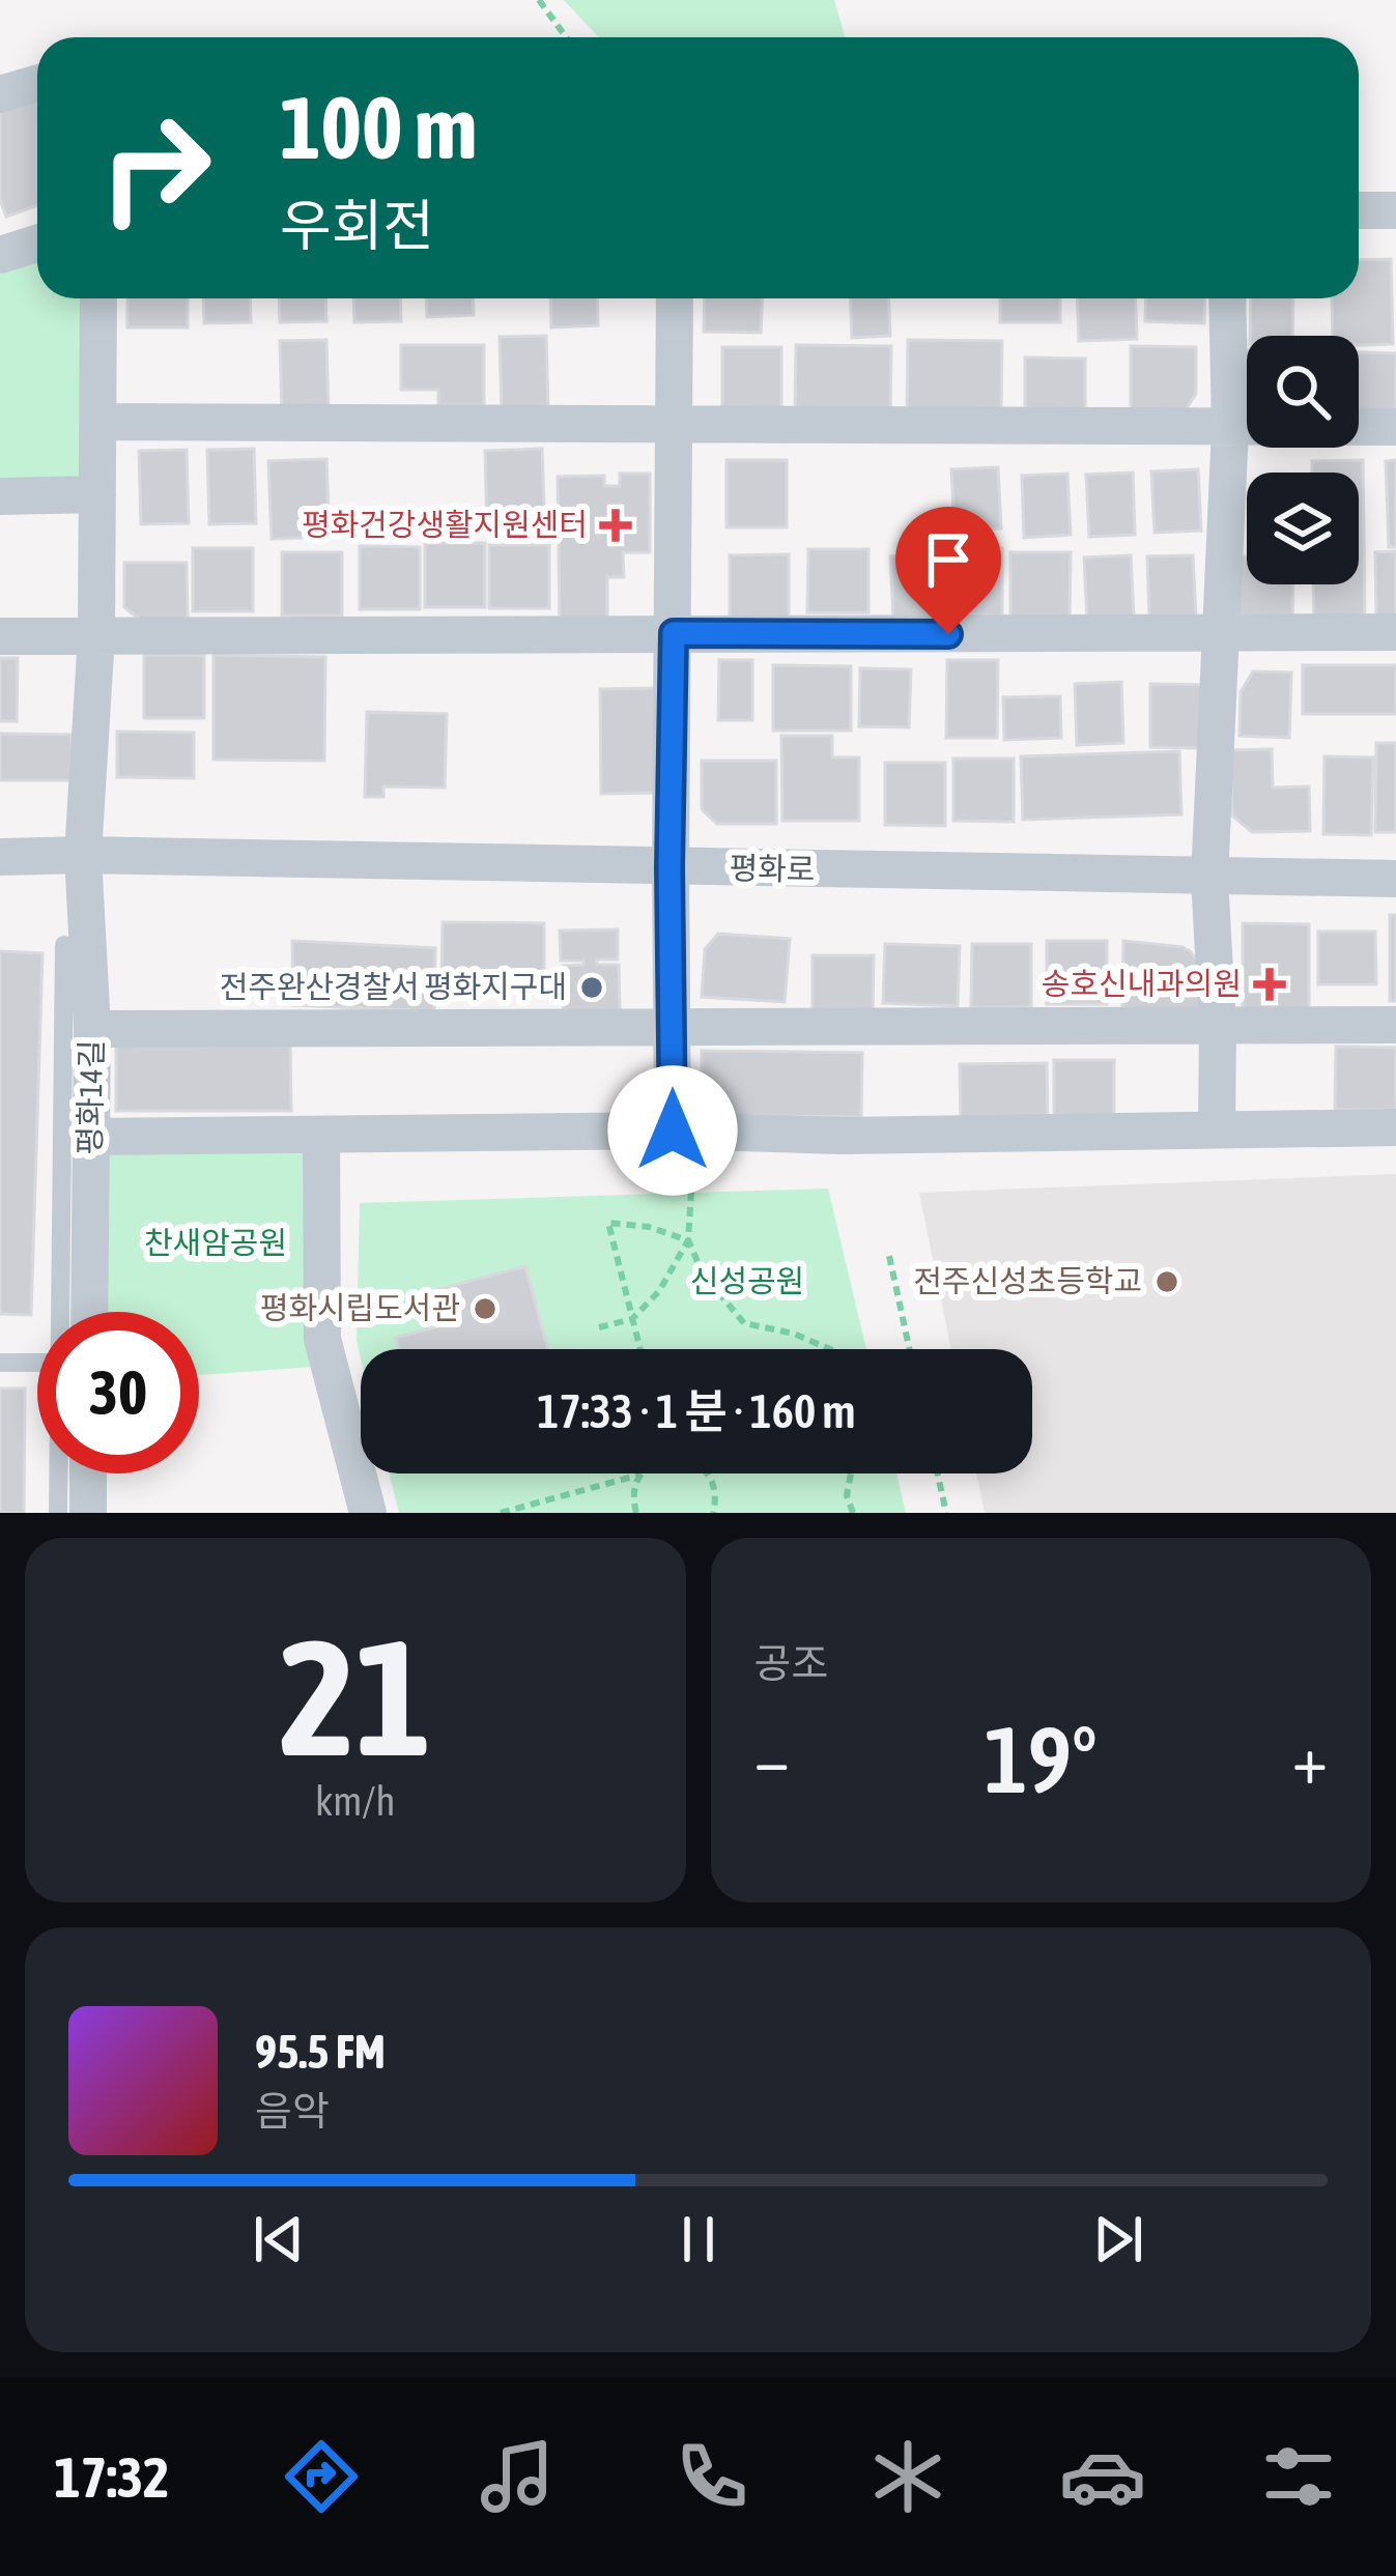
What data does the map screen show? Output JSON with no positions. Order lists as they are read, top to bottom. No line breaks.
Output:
{"streets":{"street":["평화로","평화14길"]},"crossings":[["평화로","평화14길"]],"parks":["찬새암공원","신성공원"],"places":{"health":["평화건강생활지원센터","송호신내과의원"],"other":["전주완산경찰서 평화지구대","전주신성초등학교","평화시립도서관"]},"page":{"turn":["100 m","우회전"],"limit":"30","trip":"17:33 · 1 분 · 160 m","tile":[["21","km/h"],"공조"],"heat":["−","19°","+"],"song":["95.5 FM","음악"],"tabs":"17:32"}}
